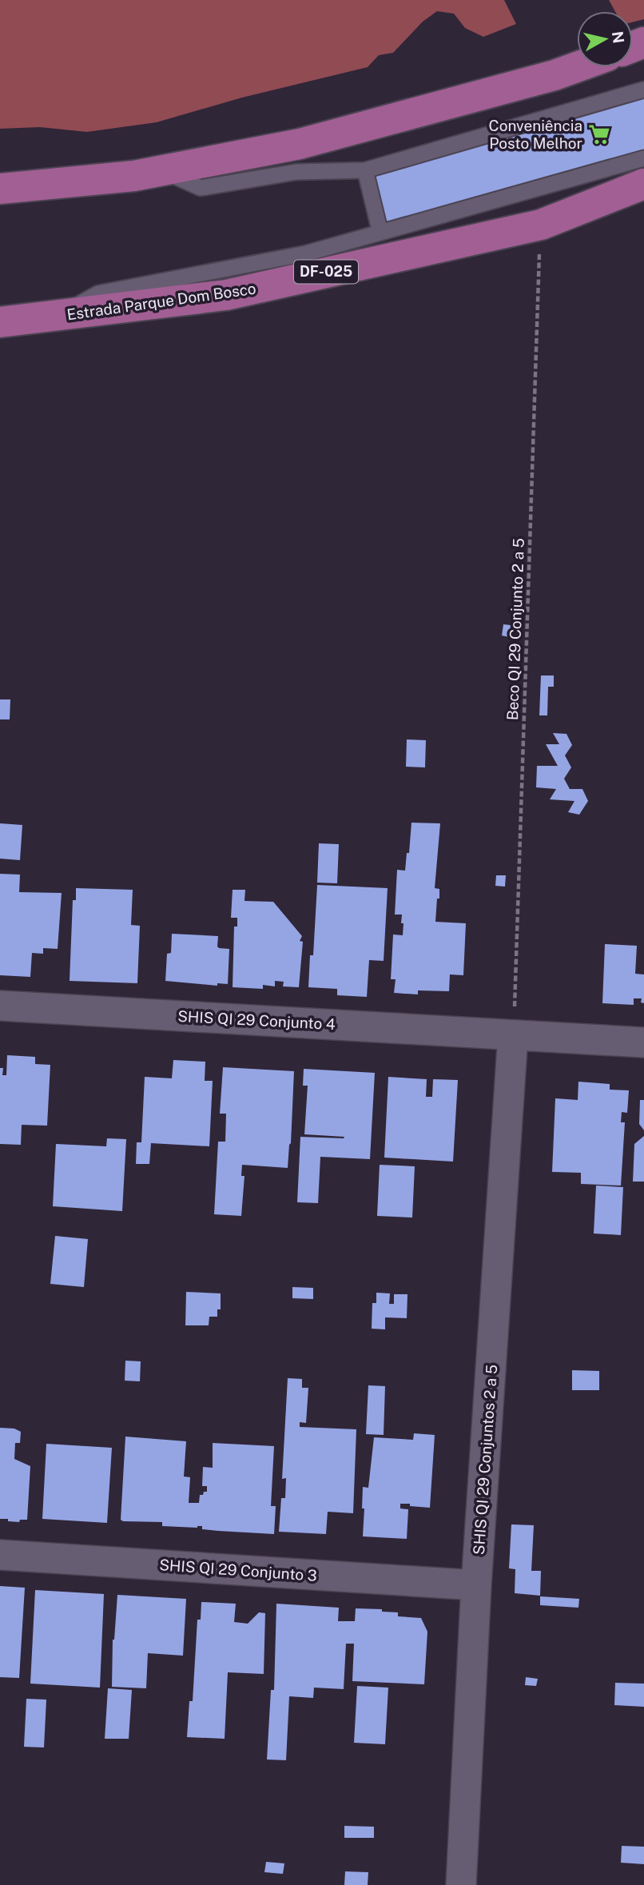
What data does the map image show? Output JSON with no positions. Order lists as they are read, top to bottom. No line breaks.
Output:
{"streets":{"main road":["DF-025","Estrada Parque Dom Bosco"],"street":["SHIS QI 29 Conjunto 4","SHIS QI 29 Conjuntos 2 a 5","SHIS QI 29 Conjunto 3"],"path":["Beco QI 29 Conjunto 2 a 5"]},"crossings":[["Estrada Parque Dom Bosco","Beco QI 29 Conjunto 2 a 5"],["Beco QI 29 Conjunto 2 a 5","SHIS QI 29 Conjunto 4"],["Beco QI 29 Conjunto 2 a 5","SHIS QI 29 Conjuntos 2 a 5"],["SHIS QI 29 Conjunto 4","SHIS QI 29 Conjuntos 2 a 5"],["SHIS QI 29 Conjuntos 2 a 5","SHIS QI 29 Conjunto 3"]],"places":{"supermarket":["Conveniência Posto Melhor"]},"north":"right"}
